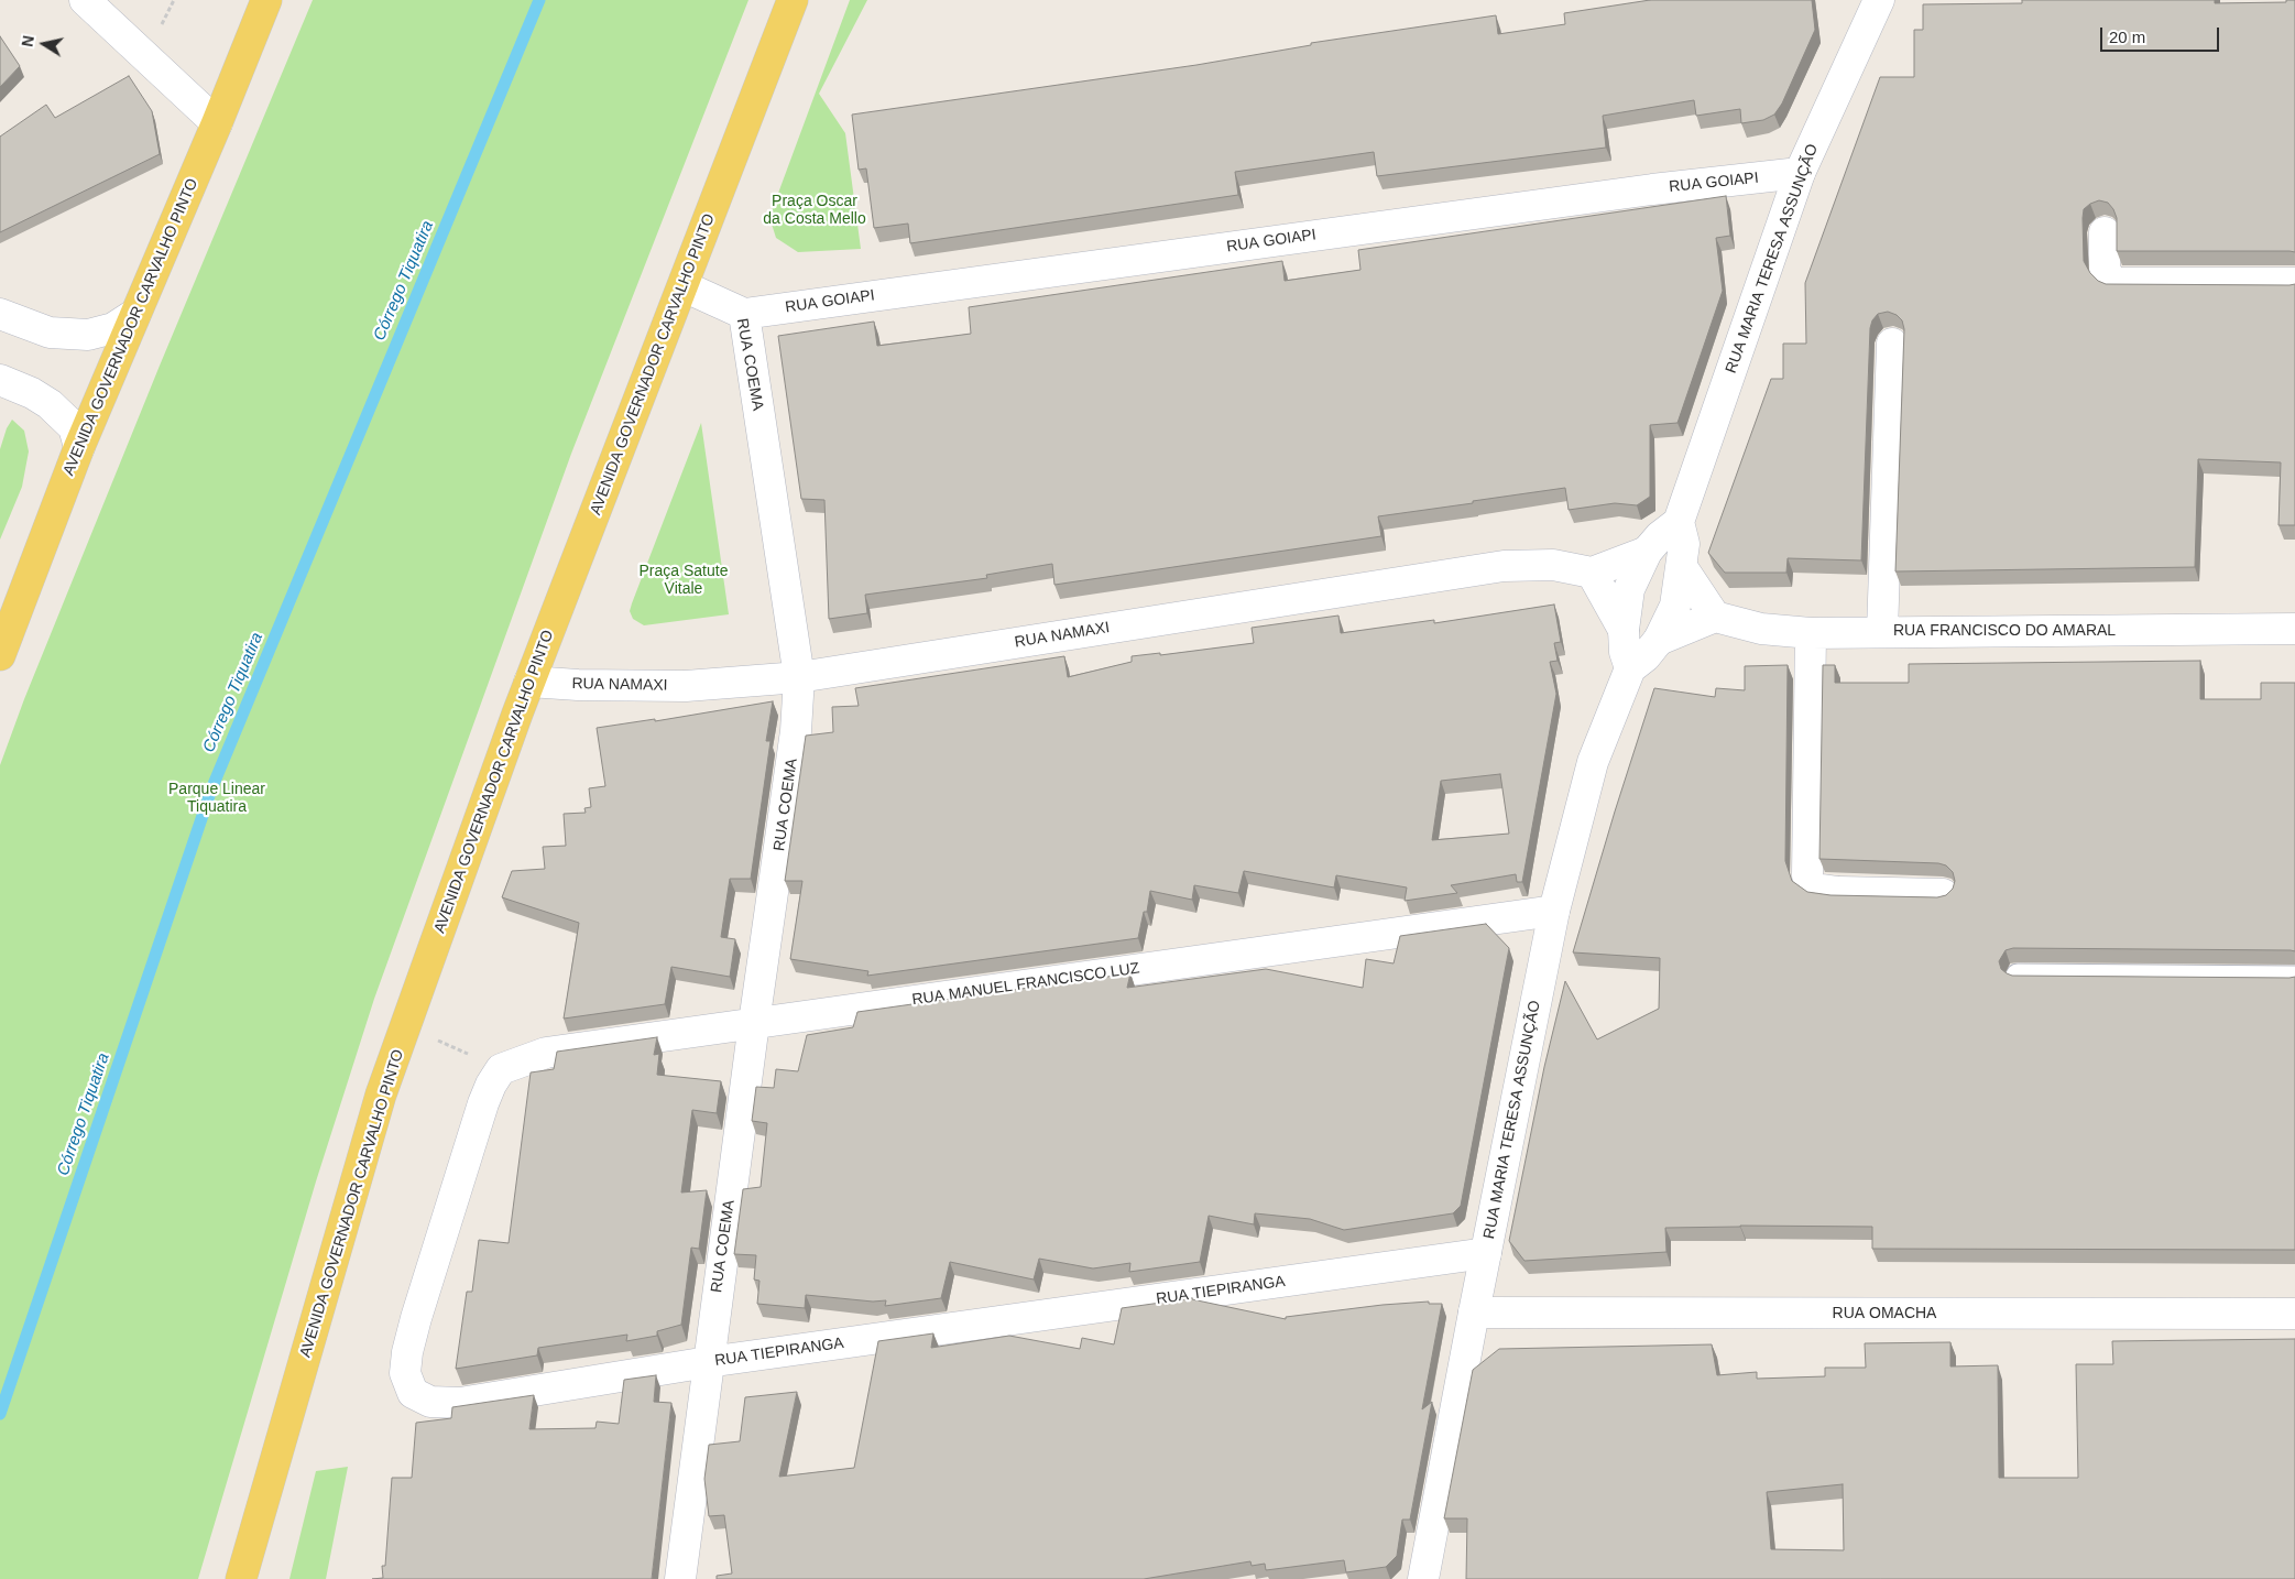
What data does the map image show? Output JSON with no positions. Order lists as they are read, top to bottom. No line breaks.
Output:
{"streets":{"main road":["AVENIDA GOVERNADOR CARVALHO PINTO"],"street":["RUA GOIAPI","RUA MARIA TERESA ASSUNÇÃO","RUA COEMA","RUA FRANCISCO DO AMARAL","RUA NAMAXI","RUA MANUEL FRANCISCO LUZ","RUA TIEPIRANGA","RUA OMACHA"]},"crossings":[["RUA GOIAPI","RUA MARIA TERESA ASSUNÇÃO"],["RUA GOIAPI","RUA COEMA"],["RUA MARIA TERESA ASSUNÇÃO","RUA MANUEL FRANCISCO LUZ"],["RUA MARIA TERESA ASSUNÇÃO","RUA TIEPIRANGA"],["RUA MARIA TERESA ASSUNÇÃO","RUA OMACHA"],["AVENIDA GOVERNADOR CARVALHO PINTO","RUA COEMA"],["AVENIDA GOVERNADOR CARVALHO PINTO","RUA NAMAXI"],["RUA COEMA","RUA NAMAXI"],["RUA COEMA","RUA MANUEL FRANCISCO LUZ"],["RUA COEMA","RUA TIEPIRANGA"],["RUA MANUEL FRANCISCO LUZ","RUA TIEPIRANGA"]],"water":["Córrego Tiquatira"],"parks":["Praça Oscar da Costa Mello","Praça Satute Vitale","Parque Linear Tiquatira"],"scale_bar":"20 m","north":"left"}
